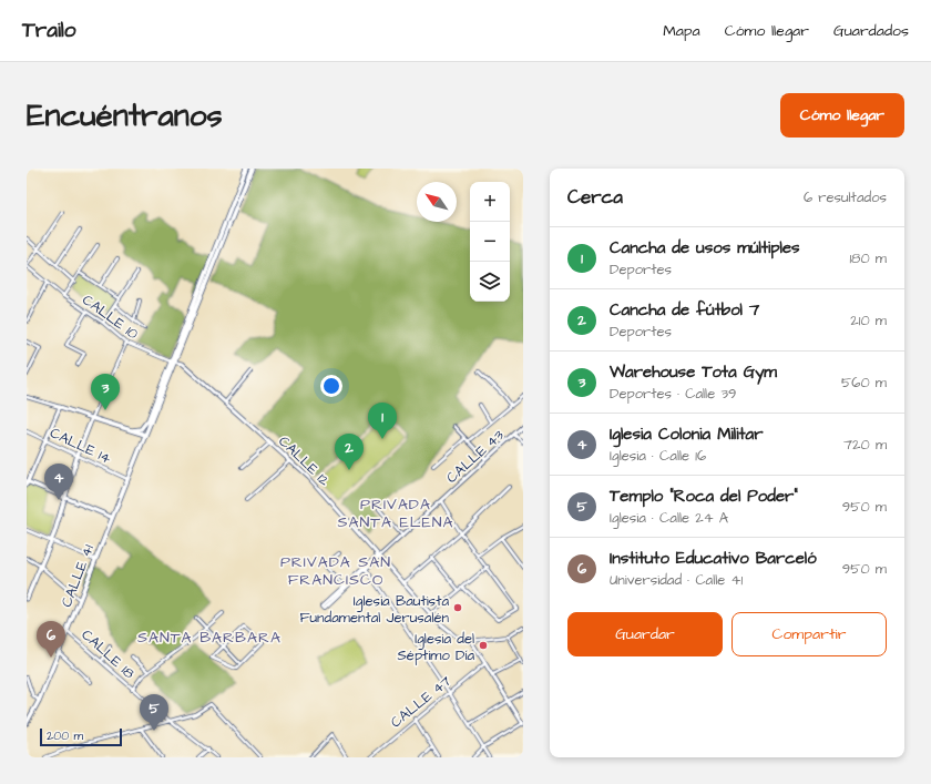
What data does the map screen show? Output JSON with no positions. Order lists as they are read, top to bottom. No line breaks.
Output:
{"streets":{"main road":["CALLE 41"],"street":["CALLE 10","CALLE 14","CALLE 43","CALLE 12","CALLE 18","CALLE 47"]},"crossings":[["CALLE 10","CALLE 12"],["CALLE 10","CALLE 41"],["CALLE 14","CALLE 41"],["CALLE 43","CALLE 12"],["CALLE 12","CALLE 41"],["CALLE 41","CALLE 18"]],"districts":["PRIVADA SANTA ELENA","PRIVADA SAN FRANCISCO","SANTA BARBARA"],"places":["Iglesia Bautista Fundamental Jerusalén","Iglesia del Séptimo Día"],"scale_bar":"200 m","north":"top left","page":{"header":"Trailo","nav":["Mapa","Cómo llegar","Guardados"],"buttons":["Cómo llegar",["Guardar","Compartir"]],"title":"Encuéntranos","heading":["Cerca","6 resultados"],"map_buttons":["+","−"],"list":[{"mark":"1","name":"Cancha de usos múltiples","note":"Deportes","value":"180 m"},{"mark":"2","name":"Cancha de fútbol 7","note":"Deportes","value":"210 m"},{"mark":"3","name":"Warehouse Tota Gym","note":"Deportes · Calle 39","value":"560 m"},{"mark":"4","name":"Iglesia Colonia Militar","note":"Iglesia · Calle 16","value":"720 m"},{"mark":"5","name":"Templo \"Roca del Poder\"","note":"Iglesia · Calle 24 A","value":"950 m"},{"mark":"6","name":"Instituto Educativo Barceló","note":"Universidad · Calle 41","value":"950 m"}],"pins":["3","1","2","4","6","5"],"scale":"200 m"}}
